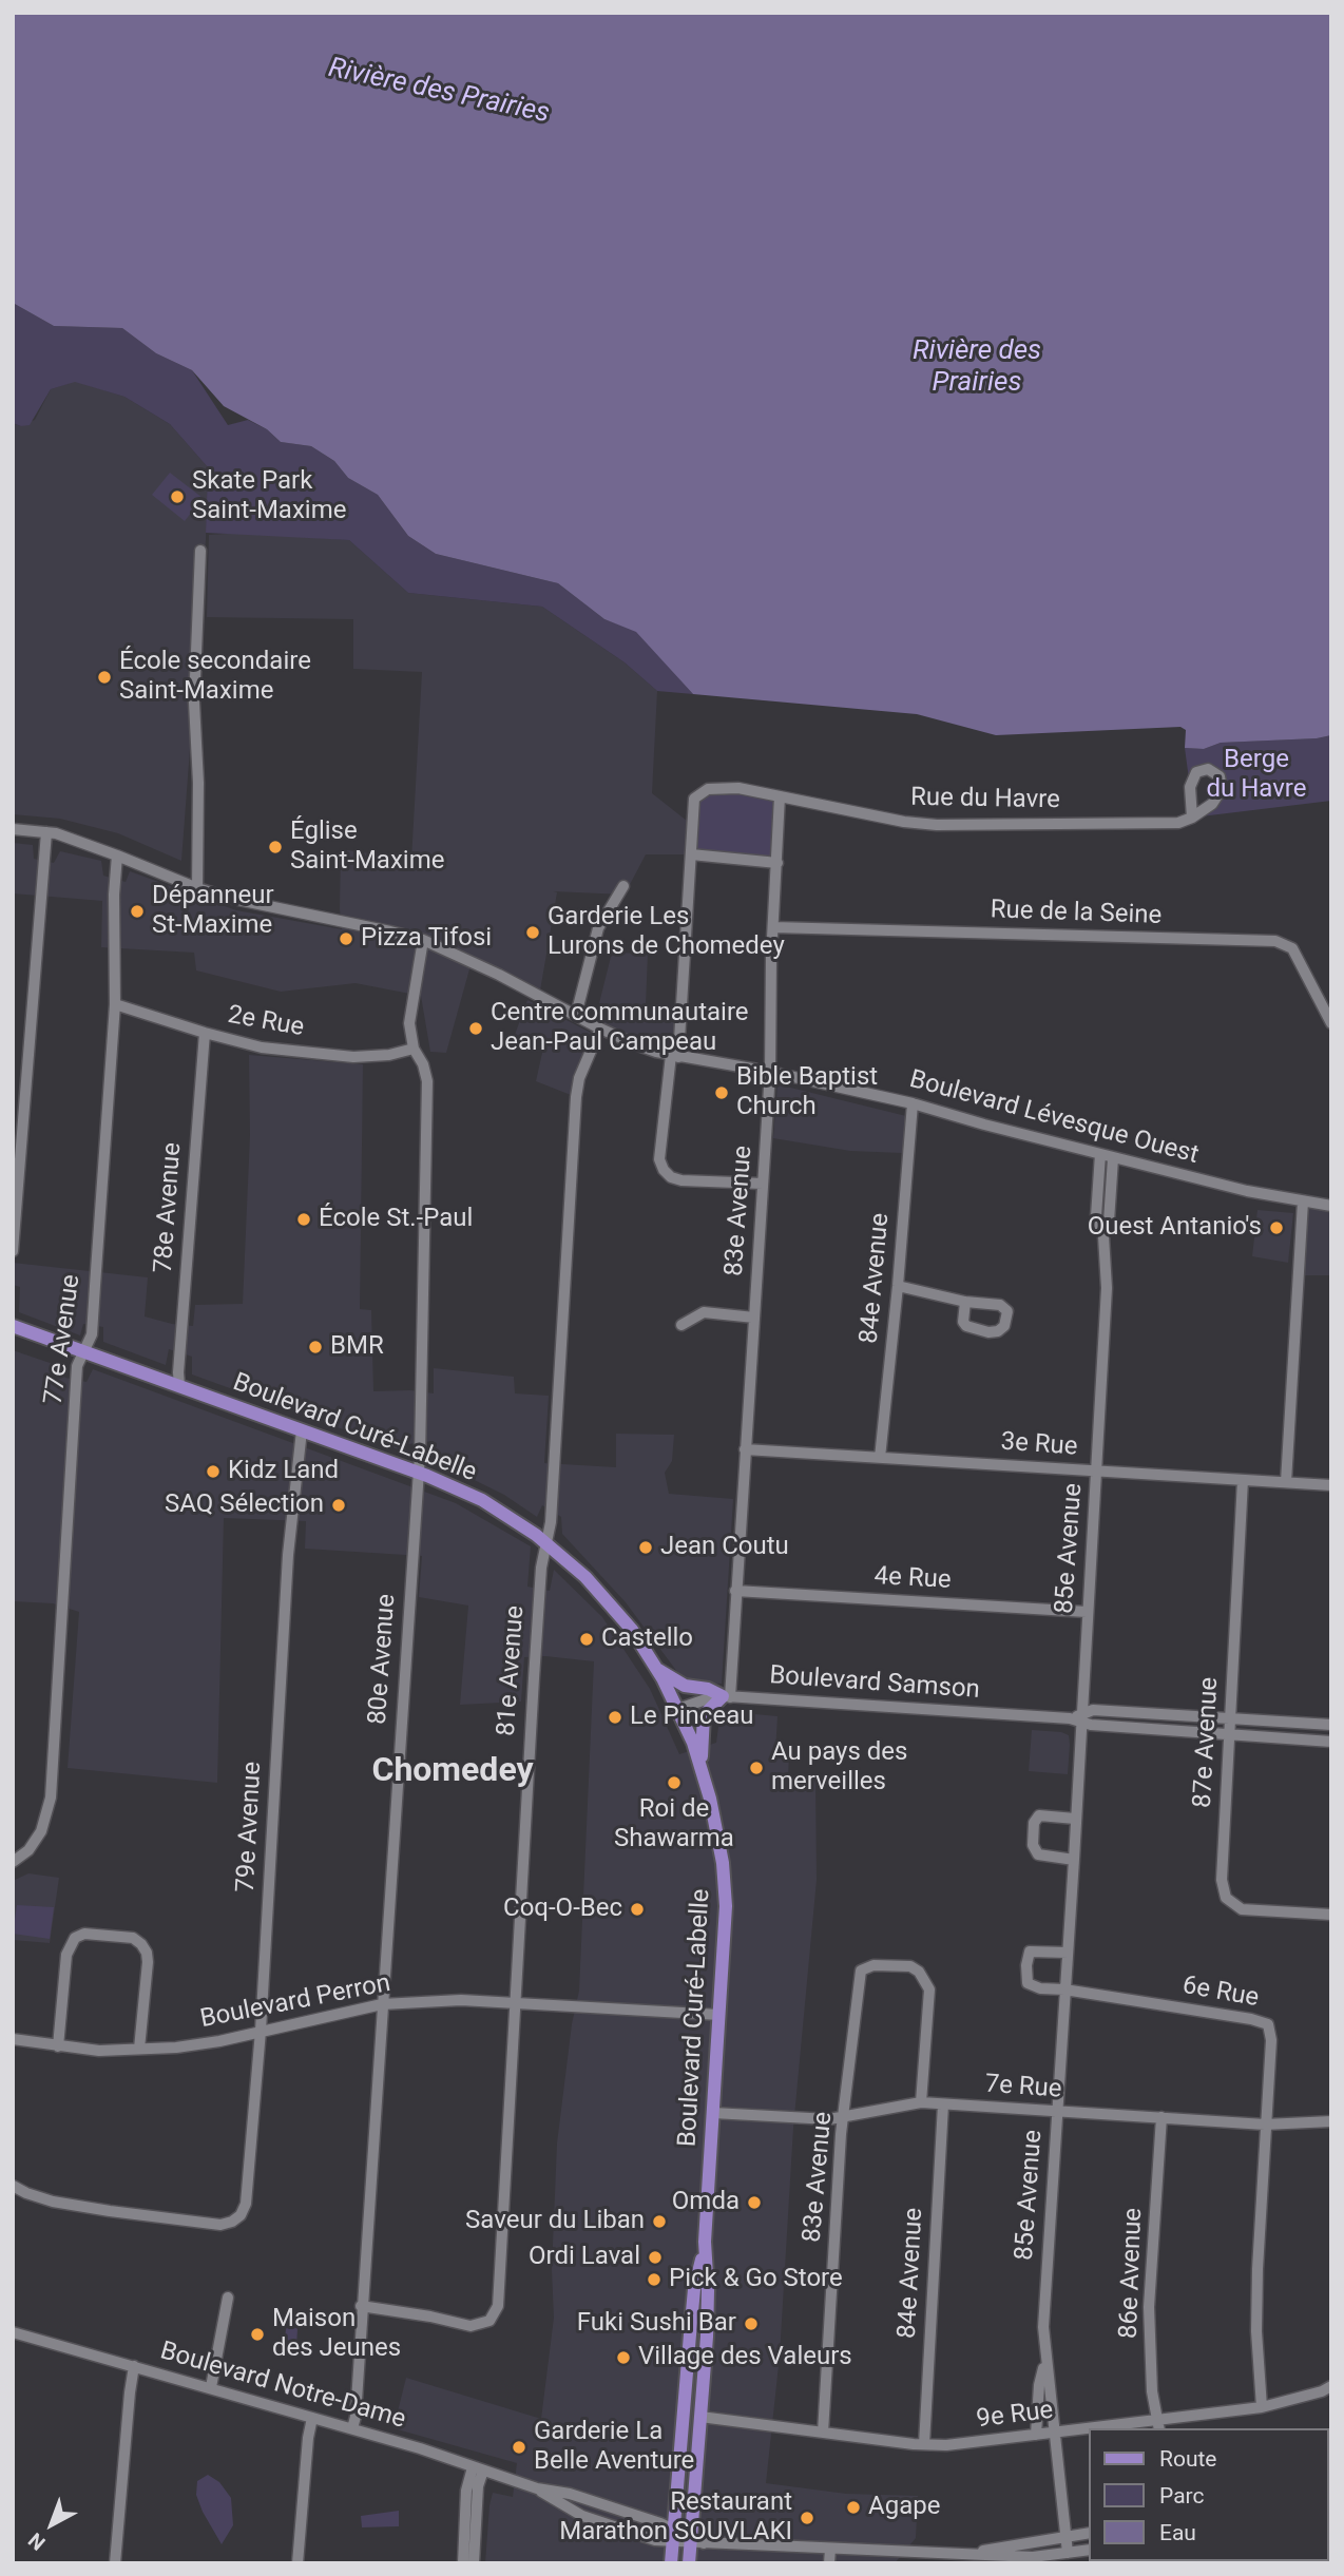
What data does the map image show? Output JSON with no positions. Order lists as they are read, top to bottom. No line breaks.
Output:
{"streets":{"main road":["Boulevard Curé-Labelle"],"street":["Rue du Havre","Rue de la Seine","2e Rue","Boulevard Lévesque Ouest","78e Avenue","83e Avenue","84e Avenue","77e Avenue","3e Rue","85e Avenue","4e Rue","80e Avenue","81e Avenue","Boulevard Samson","87e Avenue","79e Avenue","6e Rue","Boulevard Perron","7e Rue","86e Avenue","Boulevard Notre-Dame","9e Rue"]},"crossings":[["Rue du Havre","83e Avenue"],["Rue de la Seine","83e Avenue"],["2e Rue","78e Avenue"],["2e Rue","77e Avenue"],["2e Rue","80e Avenue"],["Boulevard Lévesque Ouest","83e Avenue"],["Boulevard Lévesque Ouest","84e Avenue"],["Boulevard Lévesque Ouest","77e Avenue"],["Boulevard Lévesque Ouest","85e Avenue"],["Boulevard Lévesque Ouest","80e Avenue"],["Boulevard Lévesque Ouest","81e Avenue"],["78e Avenue","Boulevard Curé-Labelle"],["83e Avenue","3e Rue"],["83e Avenue","4e Rue"],["83e Avenue","Boulevard Samson"],["83e Avenue","7e Rue"],["83e Avenue","9e Rue"],["84e Avenue","3e Rue"],["84e Avenue","7e Rue"],["84e Avenue","9e Rue"],["77e Avenue","Boulevard Curé-Labelle"],["Boulevard Curé-Labelle","80e Avenue"],["Boulevard Curé-Labelle","81e Avenue"],["Boulevard Curé-Labelle","Boulevard Samson"],["Boulevard Curé-Labelle","79e Avenue"],["Boulevard Curé-Labelle","Boulevard Perron"],["Boulevard Curé-Labelle","7e Rue"],["Boulevard Curé-Labelle","Boulevard Notre-Dame"],["Boulevard Curé-Labelle","9e Rue"],["3e Rue","85e Avenue"],["3e Rue","87e Avenue"],["85e Avenue","4e Rue"],["85e Avenue","Boulevard Samson"],["85e Avenue","6e Rue"],["85e Avenue","7e Rue"],["85e Avenue","Boulevard Notre-Dame"],["85e Avenue","9e Rue"],["80e Avenue","81e Avenue"],["80e Avenue","Boulevard Perron"],["80e Avenue","Boulevard Notre-Dame"],["81e Avenue","Boulevard Perron"],["Boulevard Samson","87e Avenue"],["79e Avenue","Boulevard Perron"],["6e Rue","7e Rue"],["7e Rue","86e Avenue"],["86e Avenue","9e Rue"]],"districts":["Chomedey"],"water":["Rivière des Prairies"],"parks":["Berge du Havre"],"places":["Skate Park Saint-Maxime","École secondaire Saint-Maxime","Église Saint-Maxime","Dépanneur St-Maxime","Garderie Les Lurons de Chomedey","Pizza Tifosi","Centre communautaire Jean-Paul Campeau","Bible Baptist Church","École St.-Paul","Ouest Antanio's","BMR","Kidz Land","SAQ Sélection","Jean Coutu","Castello","Le Pinceau","Au pays des merveilles","Roi de Shawarma","Coq-O-Bec","Omda","Saveur du Liban","Ordi Laval","Pick & Go Store","Fuki Sushi Bar","Maison des Jeunes","Village des Valeurs","Garderie La Belle Aventure","Agape","Restaurant Marathon SOUVLAKI"],"legend":["Route","Parc","Eau"],"north":"bottom left"}
